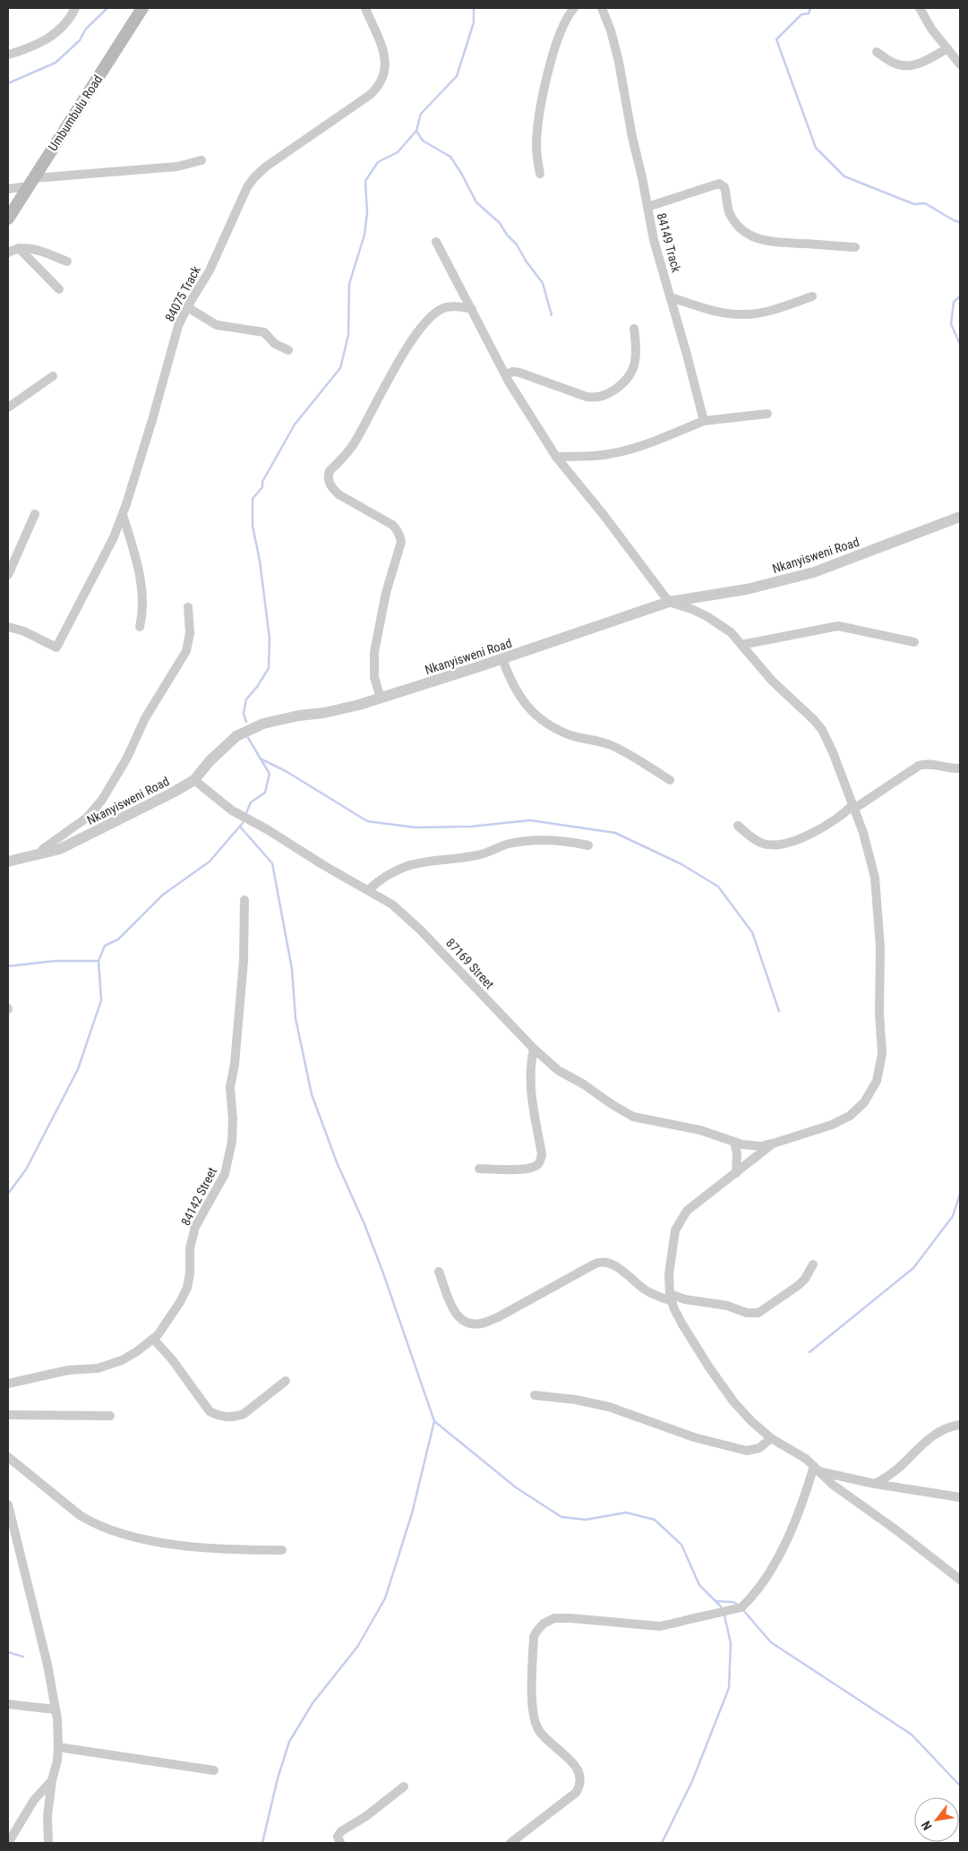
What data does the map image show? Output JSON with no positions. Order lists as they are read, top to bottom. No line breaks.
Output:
{"streets":{"main road":["Umbumbulu Road"],"street":["84149 Track","84075 Track","Nkanyisweni Road","87169 Street","84142 Street"]},"crossings":[["Nkanyisweni Road","87169 Street"]],"north":"bottom left"}
